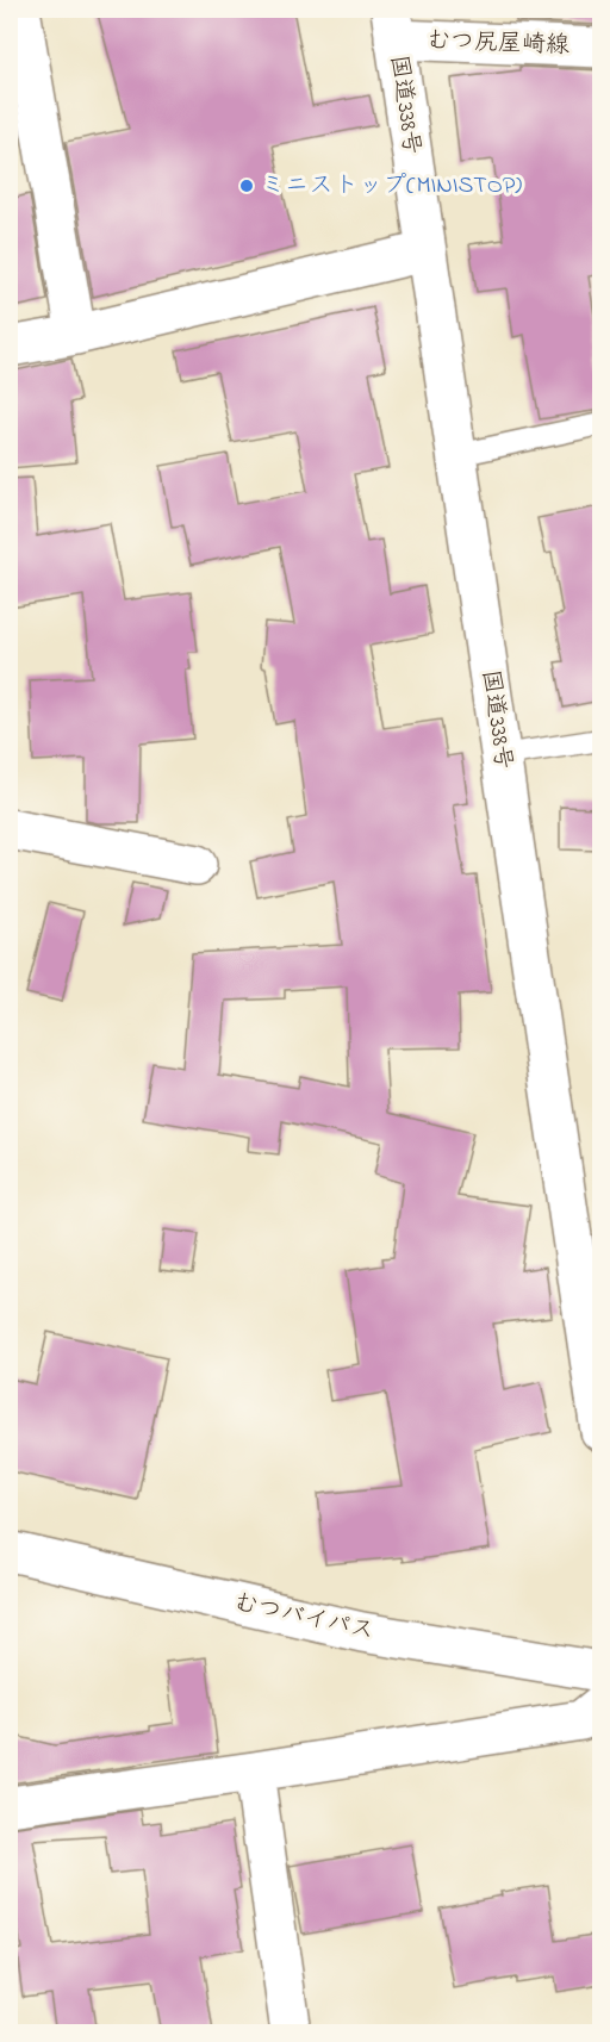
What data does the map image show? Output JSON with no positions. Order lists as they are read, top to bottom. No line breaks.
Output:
{"streets":{"main road":["むつ尻屋崎線","国道338号","むつバイパス"]},"crossings":[["むつ尻屋崎線","国道338号"]],"places":["ミニストップ(MINISTOP)"]}
